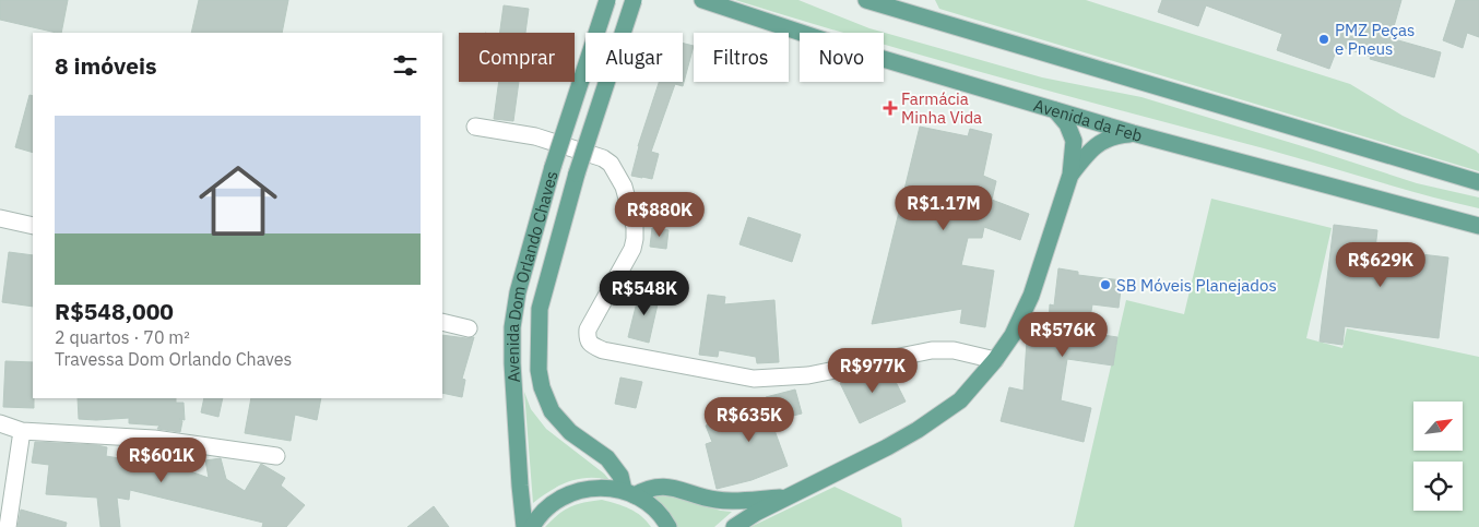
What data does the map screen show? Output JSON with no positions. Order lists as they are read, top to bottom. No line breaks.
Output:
{"streets":{"main road":["Avenida da Feb","Avenida Dom Orlando Chaves"]},"places":{"other":["PMZ Peças e Pneus","SB Móveis Planejados"],"health":["Farmácia Minha Vida"]},"north":"top right","page":{"chip":["Comprar","Alugar","Filtros","Novo"],"heading":"8 imóveis","list":[{"name":"R$548,000","note":"2 quartos · 70 m² · Travessa Dom Orlando Chaves"}],"price":["R$1.17M","R$880K","R$629K","R$548K","R$576K","R$977K","R$635K","R$601K"]}}
